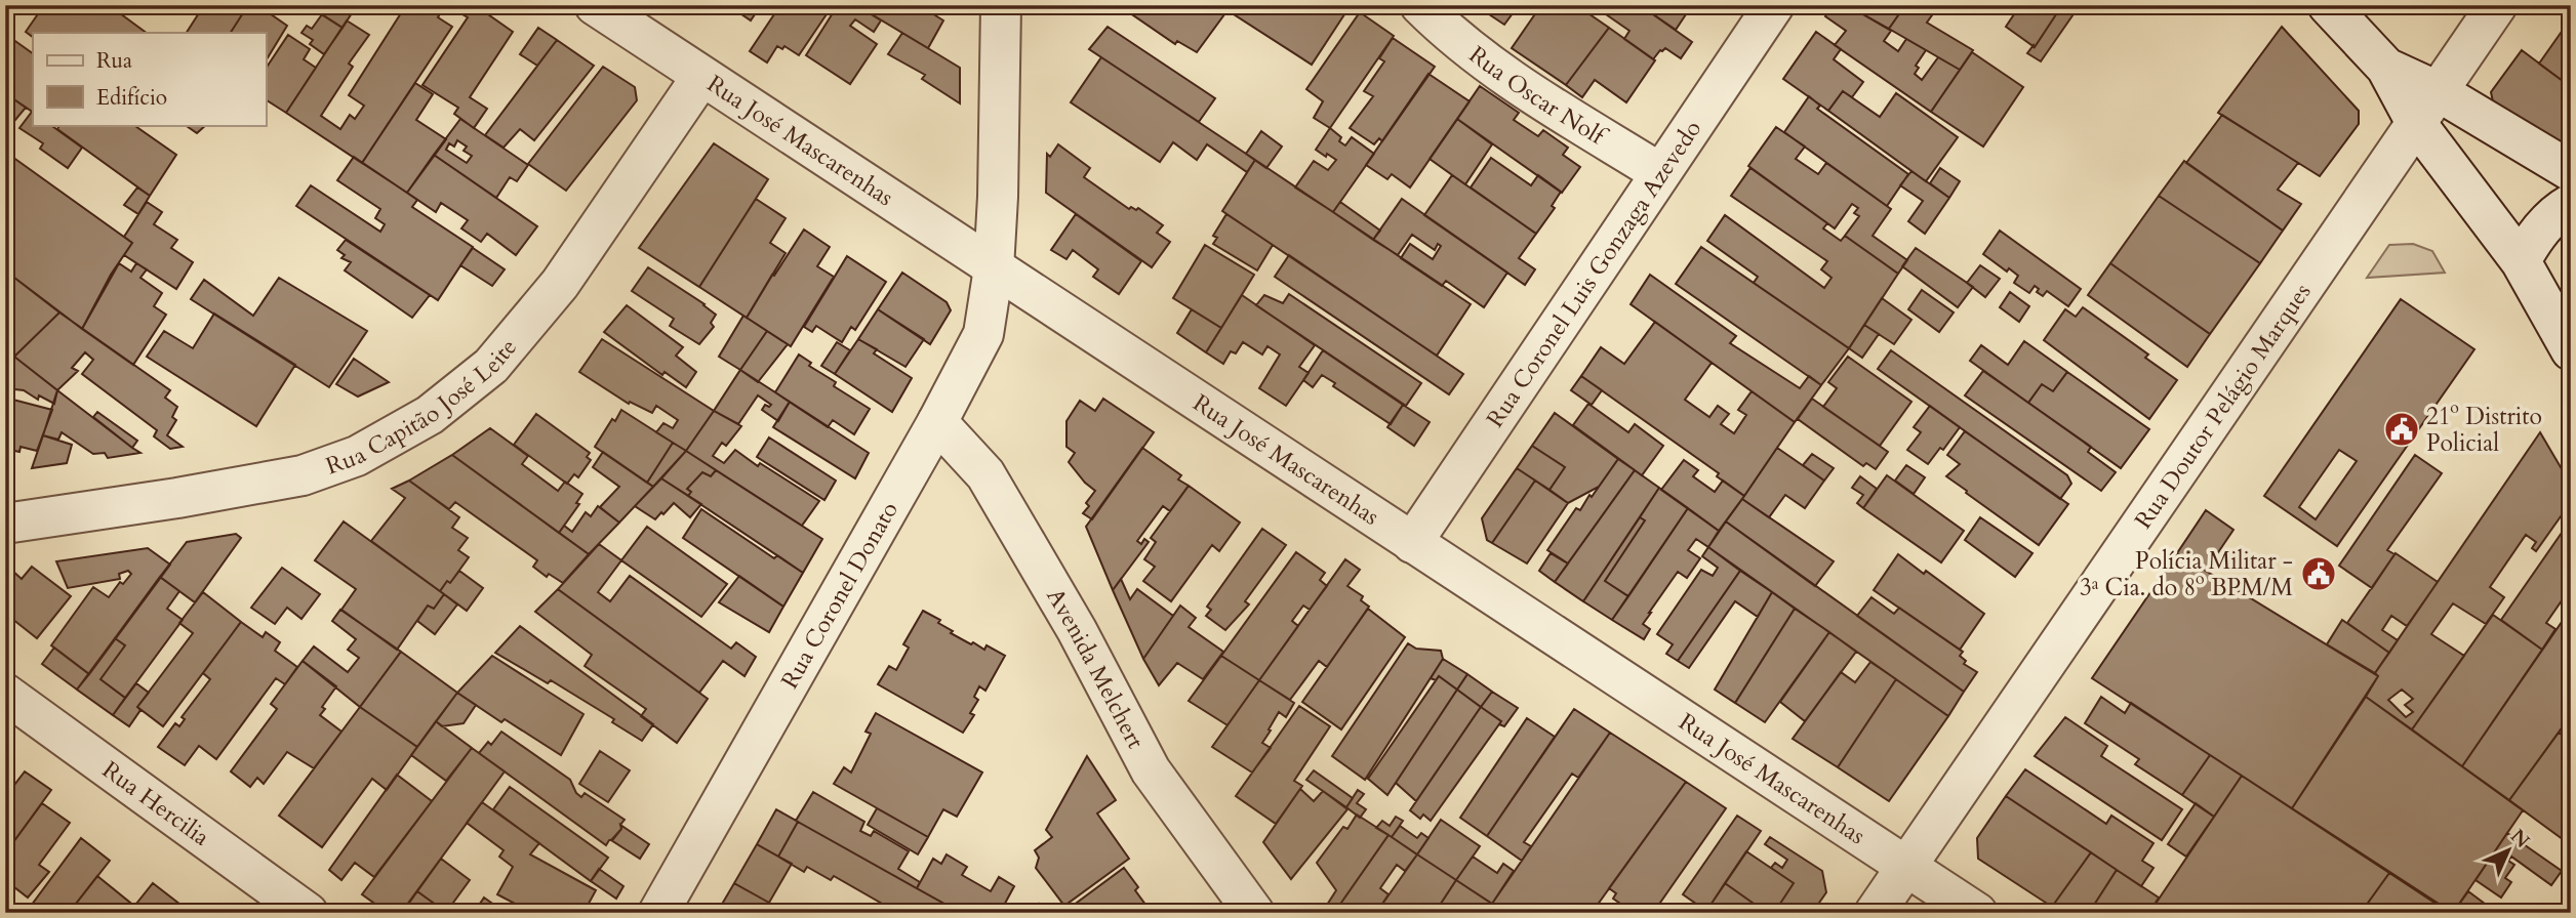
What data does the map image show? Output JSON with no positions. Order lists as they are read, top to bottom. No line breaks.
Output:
{"streets":{"street":["Rua Oscar Nolf","Rua José Mascarenhas","Rua Coronel Luis Gonzaga Azevedo","Rua Capitão José Leite","Rua Doutor Pelágio Marques","Rua Coronel Donato","Avenida Melchert","Rua Hercilia"]},"crossings":[["Rua Oscar Nolf","Rua Coronel Luis Gonzaga Azevedo"],["Rua José Mascarenhas","Rua Coronel Luis Gonzaga Azevedo"],["Rua José Mascarenhas","Rua Capitão José Leite"],["Rua José Mascarenhas","Rua Doutor Pelágio Marques"],["Rua José Mascarenhas","Rua Coronel Donato"],["Rua Coronel Donato","Avenida Melchert"]],"places":{"public building":["21º Distrito Policial","Polícia Militar - 3ª Cia. do 8º BPM/M"]},"legend":["Rua","Edifício"],"north":"top right"}
